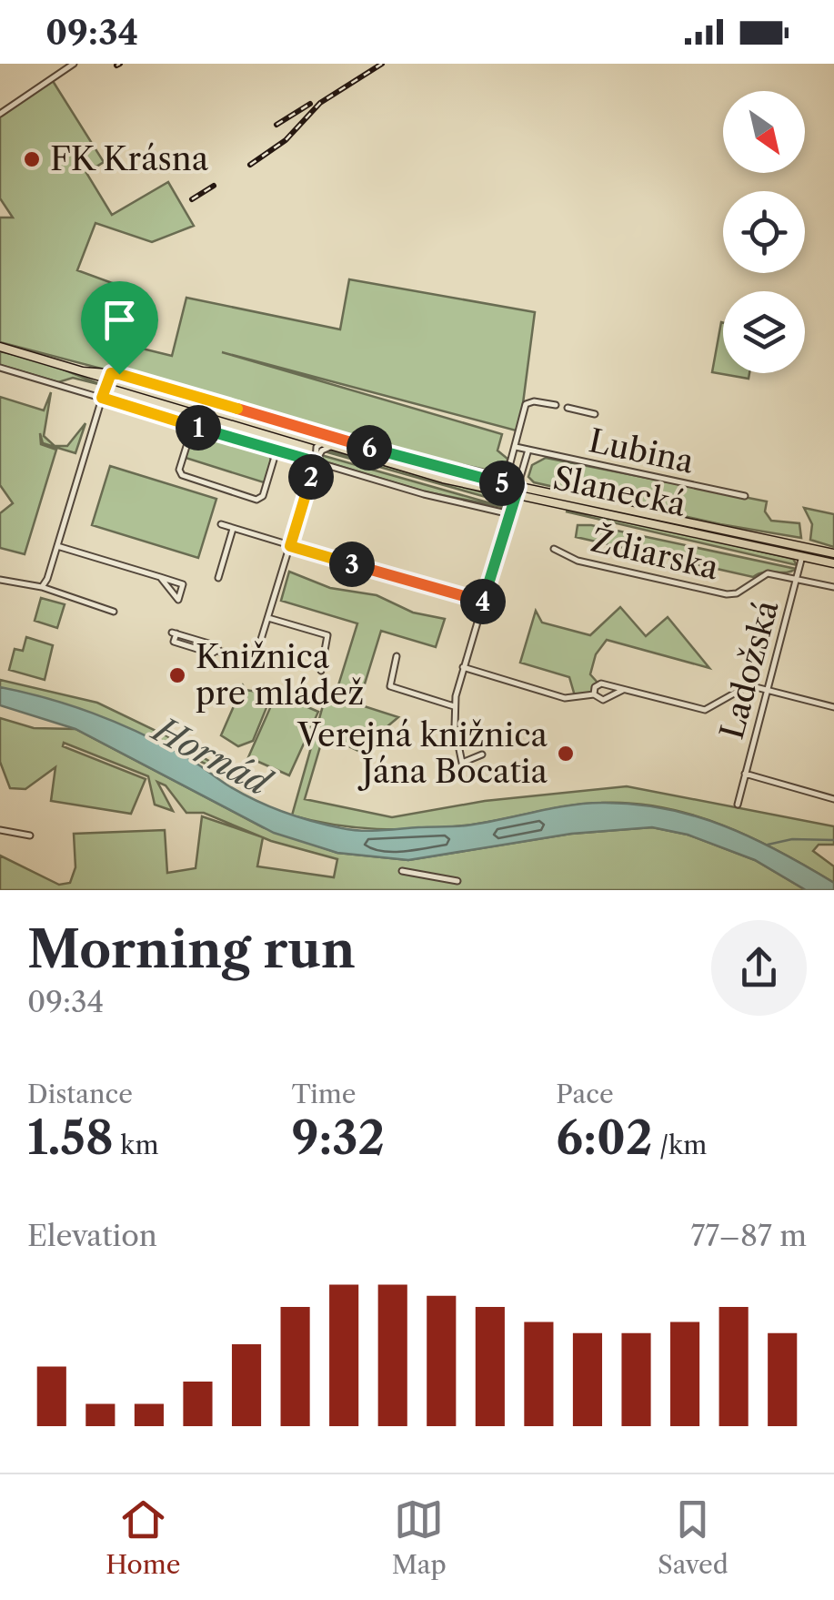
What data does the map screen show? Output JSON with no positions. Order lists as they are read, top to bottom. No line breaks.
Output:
{"streets":{"main road":["Slanecká"],"street":["Lubina","Ždiarska","Ladožská"]},"crossings":[["Slanecká","Ladožská"],["Ždiarska","Ladožská"]],"water":["Hornád"],"places":["FK Krásna","Knižnica pre mládež","Verejná knižnica Jána Bocatia"],"north":"bottom right","page":{"status":"09:34","pins":["1","6","2","5","3","4"],"heading":["Morning run","09:34"],"stats":[["Distance","1.58 km"],["Time","9:32"],["Pace","6:02 /km"]],"chart":["Elevation","77–87 m"],"tabs":["Home","Map","Saved"]}}
